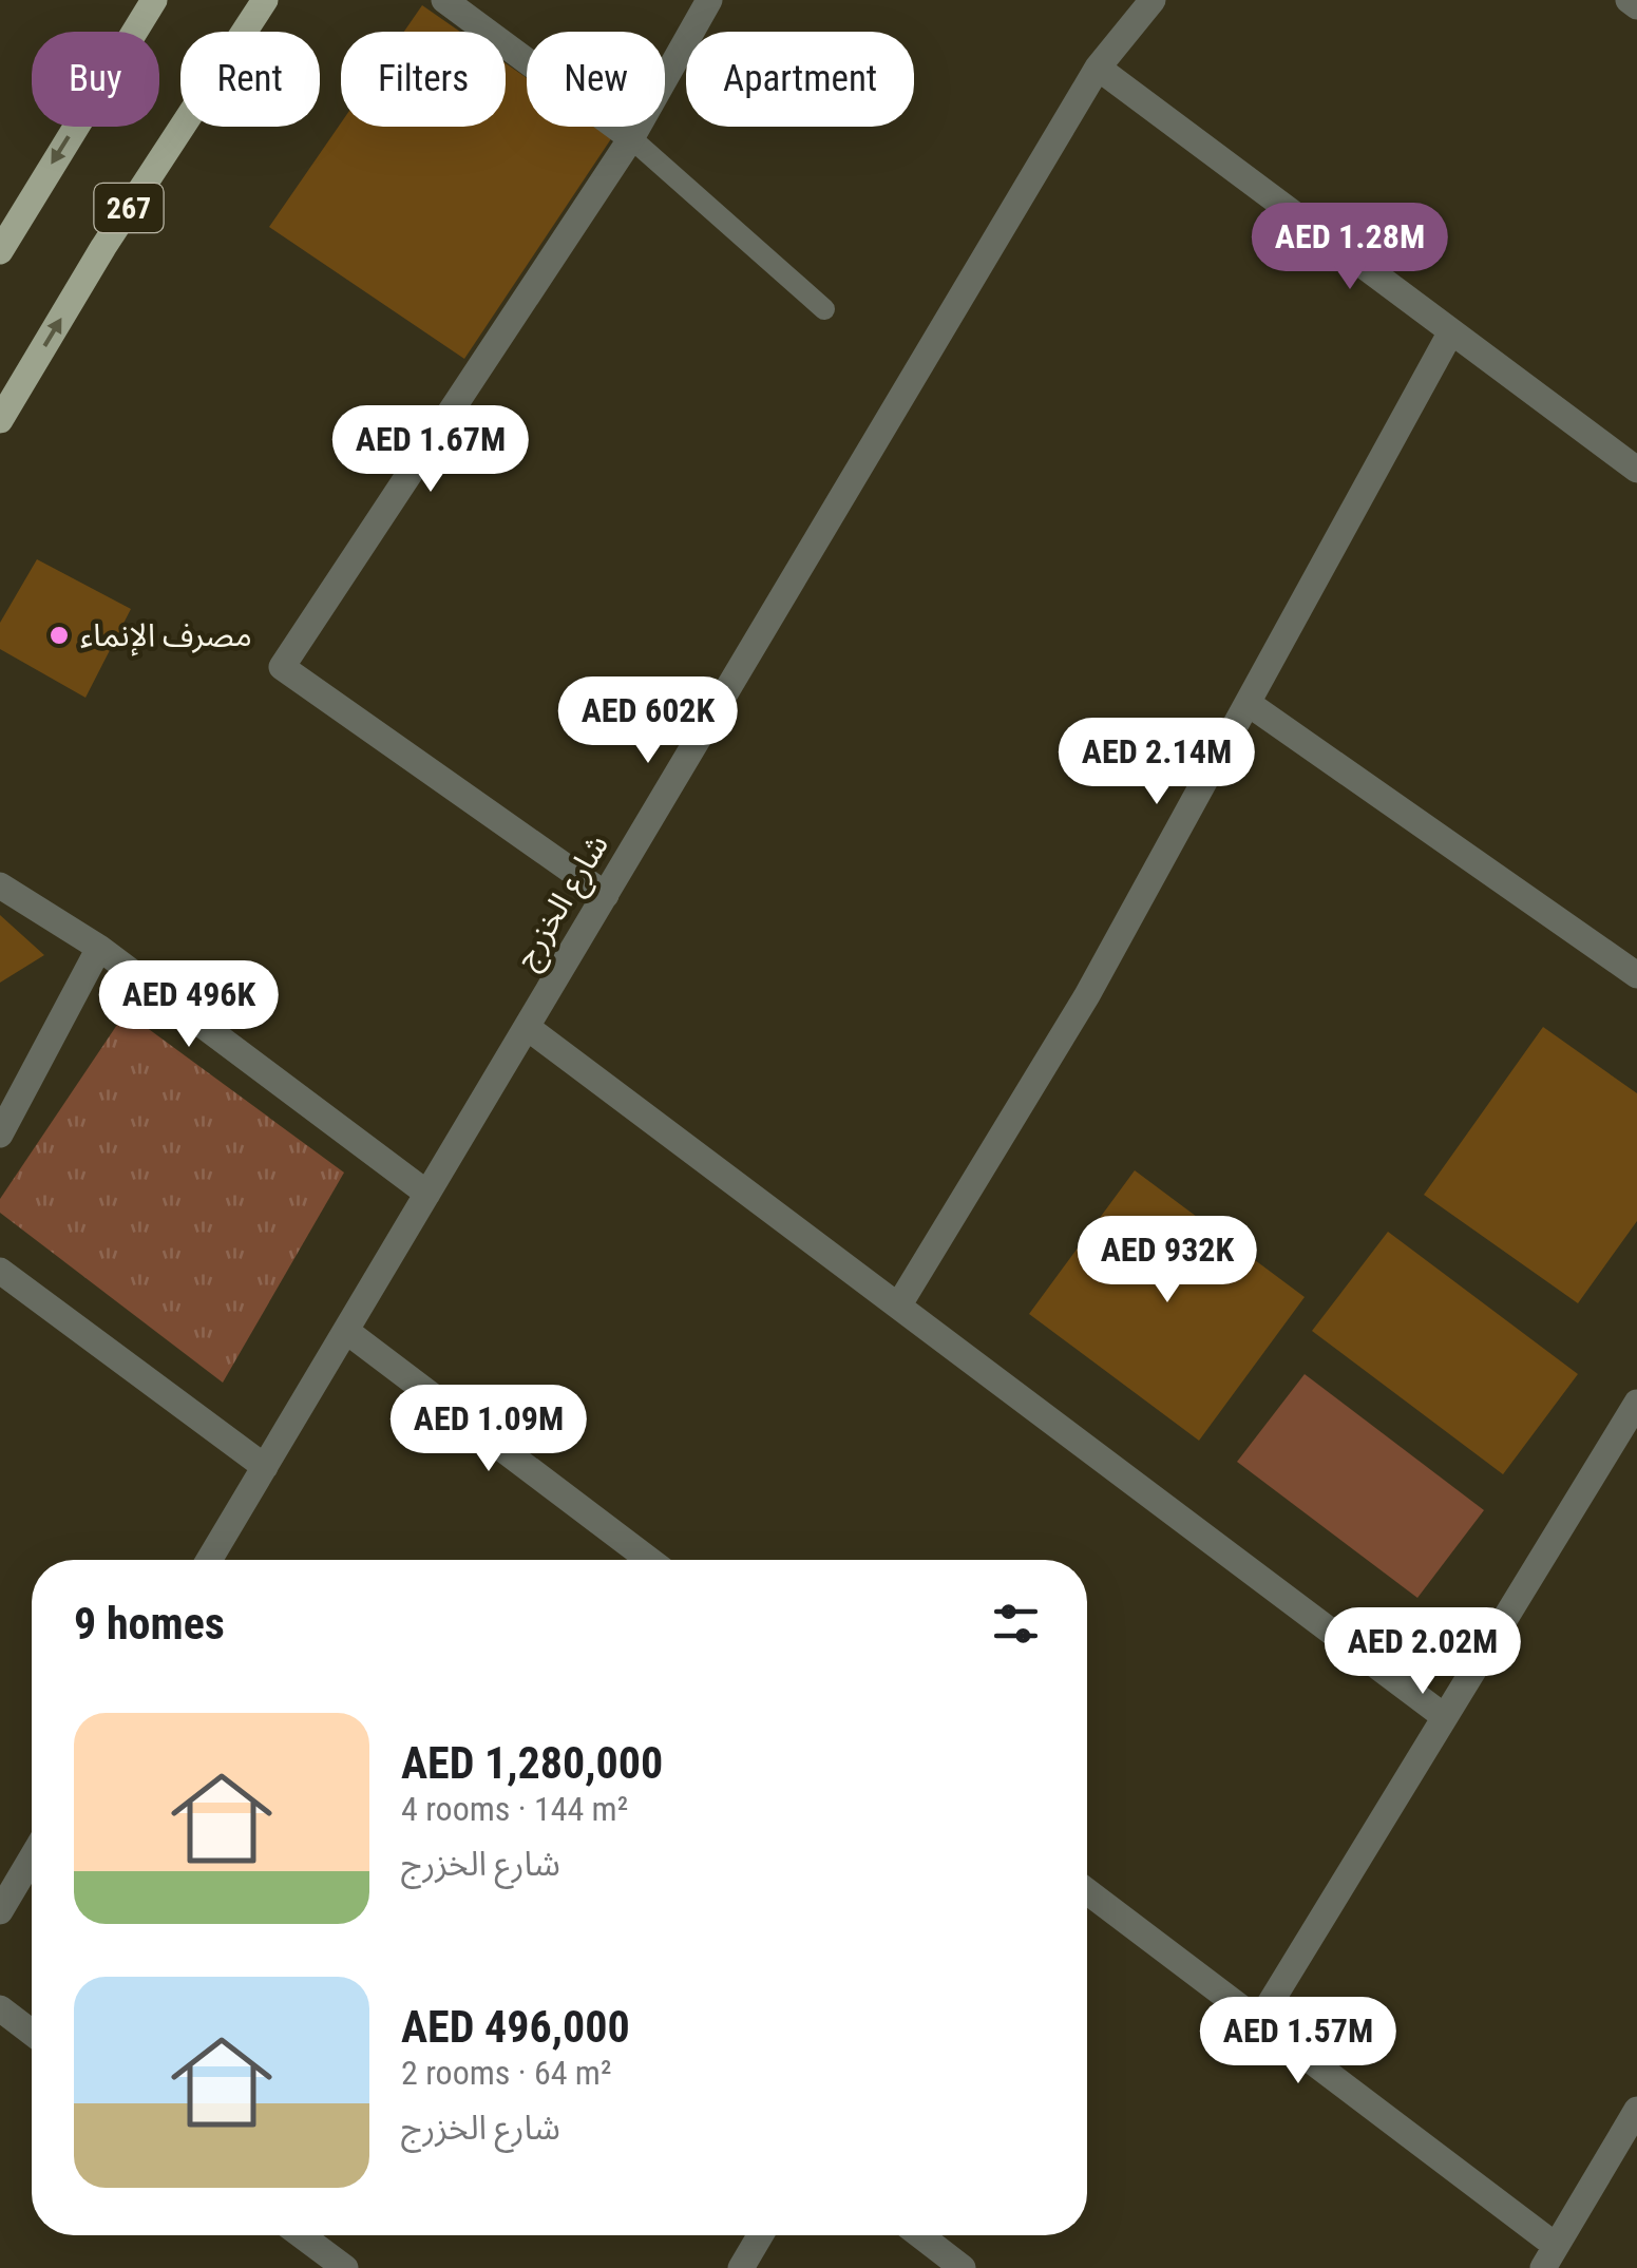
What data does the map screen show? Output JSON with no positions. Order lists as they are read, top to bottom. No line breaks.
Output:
{"streets":{"main road":["267"],"street":["شارع الخزرج"]},"places":["مصرف الإنماء"],"page":{"chip":["Buy","Rent","Filters","New","Apartment"],"price":["AED 1.28M","AED 1.67M","AED 602K","AED 2.14M","AED 496K","AED 932K","AED 1.09M","AED 2.02M","AED 1.57M"],"heading":"9 homes","list":[{"name":"AED 1,280,000","note":"4 rooms · 144 m² · شارع الخزرج"},{"name":"AED 496,000","note":"2 rooms · 64 m² · شارع الخزرج"}]}}
